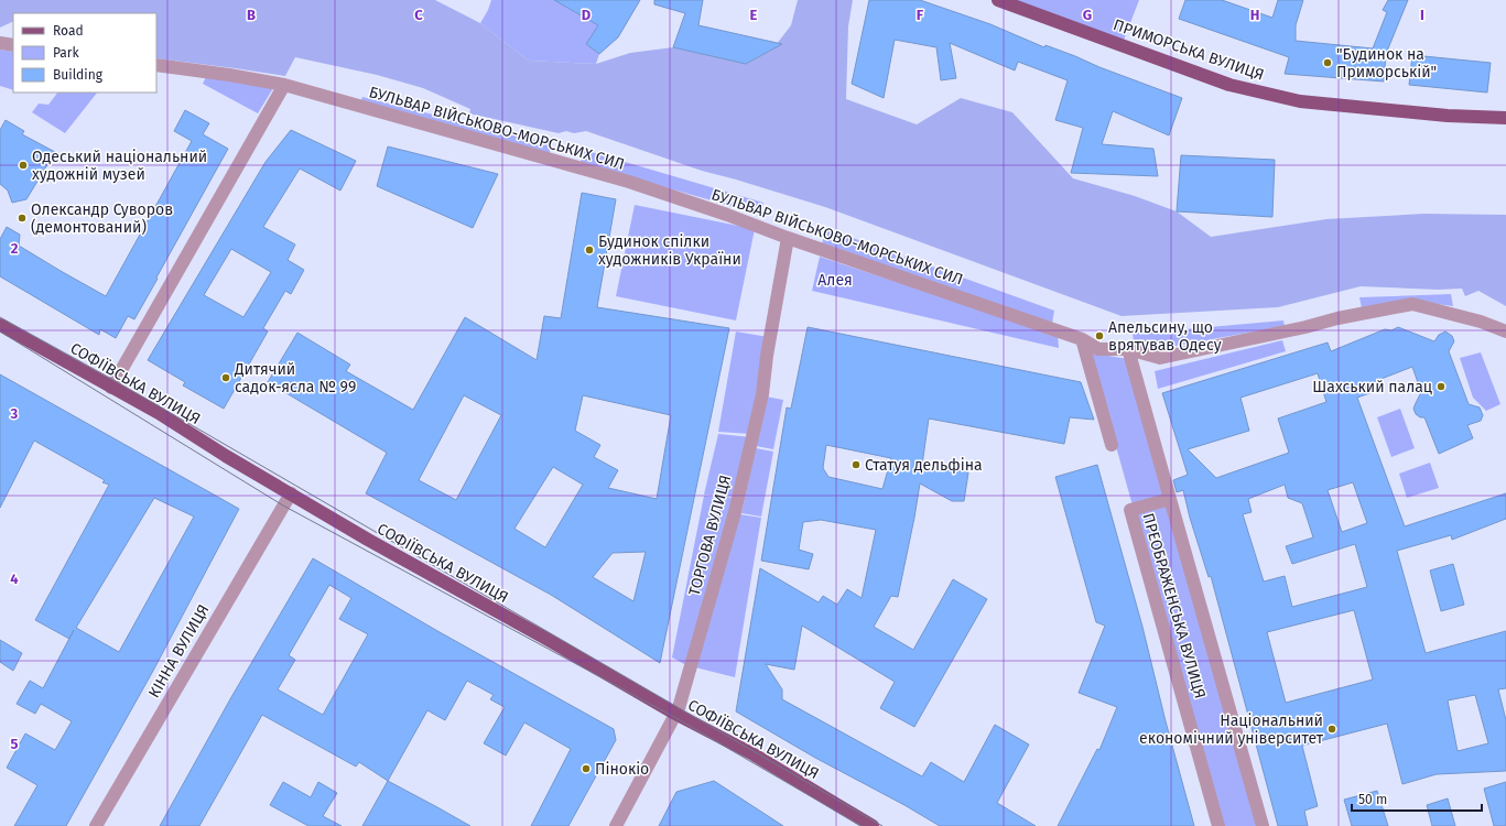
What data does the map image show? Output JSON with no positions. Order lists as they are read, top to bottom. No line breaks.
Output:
{"streets":{"main road":["ПРИМОРСЬКА ВУЛИЦЯ","СОФІЇВСЬКА ВУЛИЦЯ"],"street":["БУЛЬВАР ВІЙСЬКОВО-МОРСЬКИХ СИЛ","ТОРГОВА ВУЛИЦЯ","ПРЕОБРАЖЕНСЬКА ВУЛИЦЯ","КІННА ВУЛИЦЯ"]},"crossings":[["БУЛЬВАР ВІЙСЬКОВО-МОРСЬКИХ СИЛ","ТОРГОВА ВУЛИЦЯ"],["БУЛЬВАР ВІЙСЬКОВО-МОРСЬКИХ СИЛ","ПРЕОБРАЖЕНСЬКА ВУЛИЦЯ"],["СОФІЇВСЬКА ВУЛИЦЯ","ТОРГОВА ВУЛИЦЯ"],["СОФІЇВСЬКА ВУЛИЦЯ","КІННА ВУЛИЦЯ"]],"parks":["Алея"],"places":["\"Будинок на Приморській\"","Одеський національний художній музей","Олександр Суворов (демонтований)","Будинок спілки художників України","Апельсину, що врятував Одесу","Дитячий садок-ясла № 99","Шахський палац","Статуя дельфіна","Національний економічний університет","Пінокіо"],"legend":["Road","Park","Building"],"scale_bar":"50 m","grid":{"columns":["B","C","D","E","F","G","H","I"],"rows":["2","3","4","5"]}}
